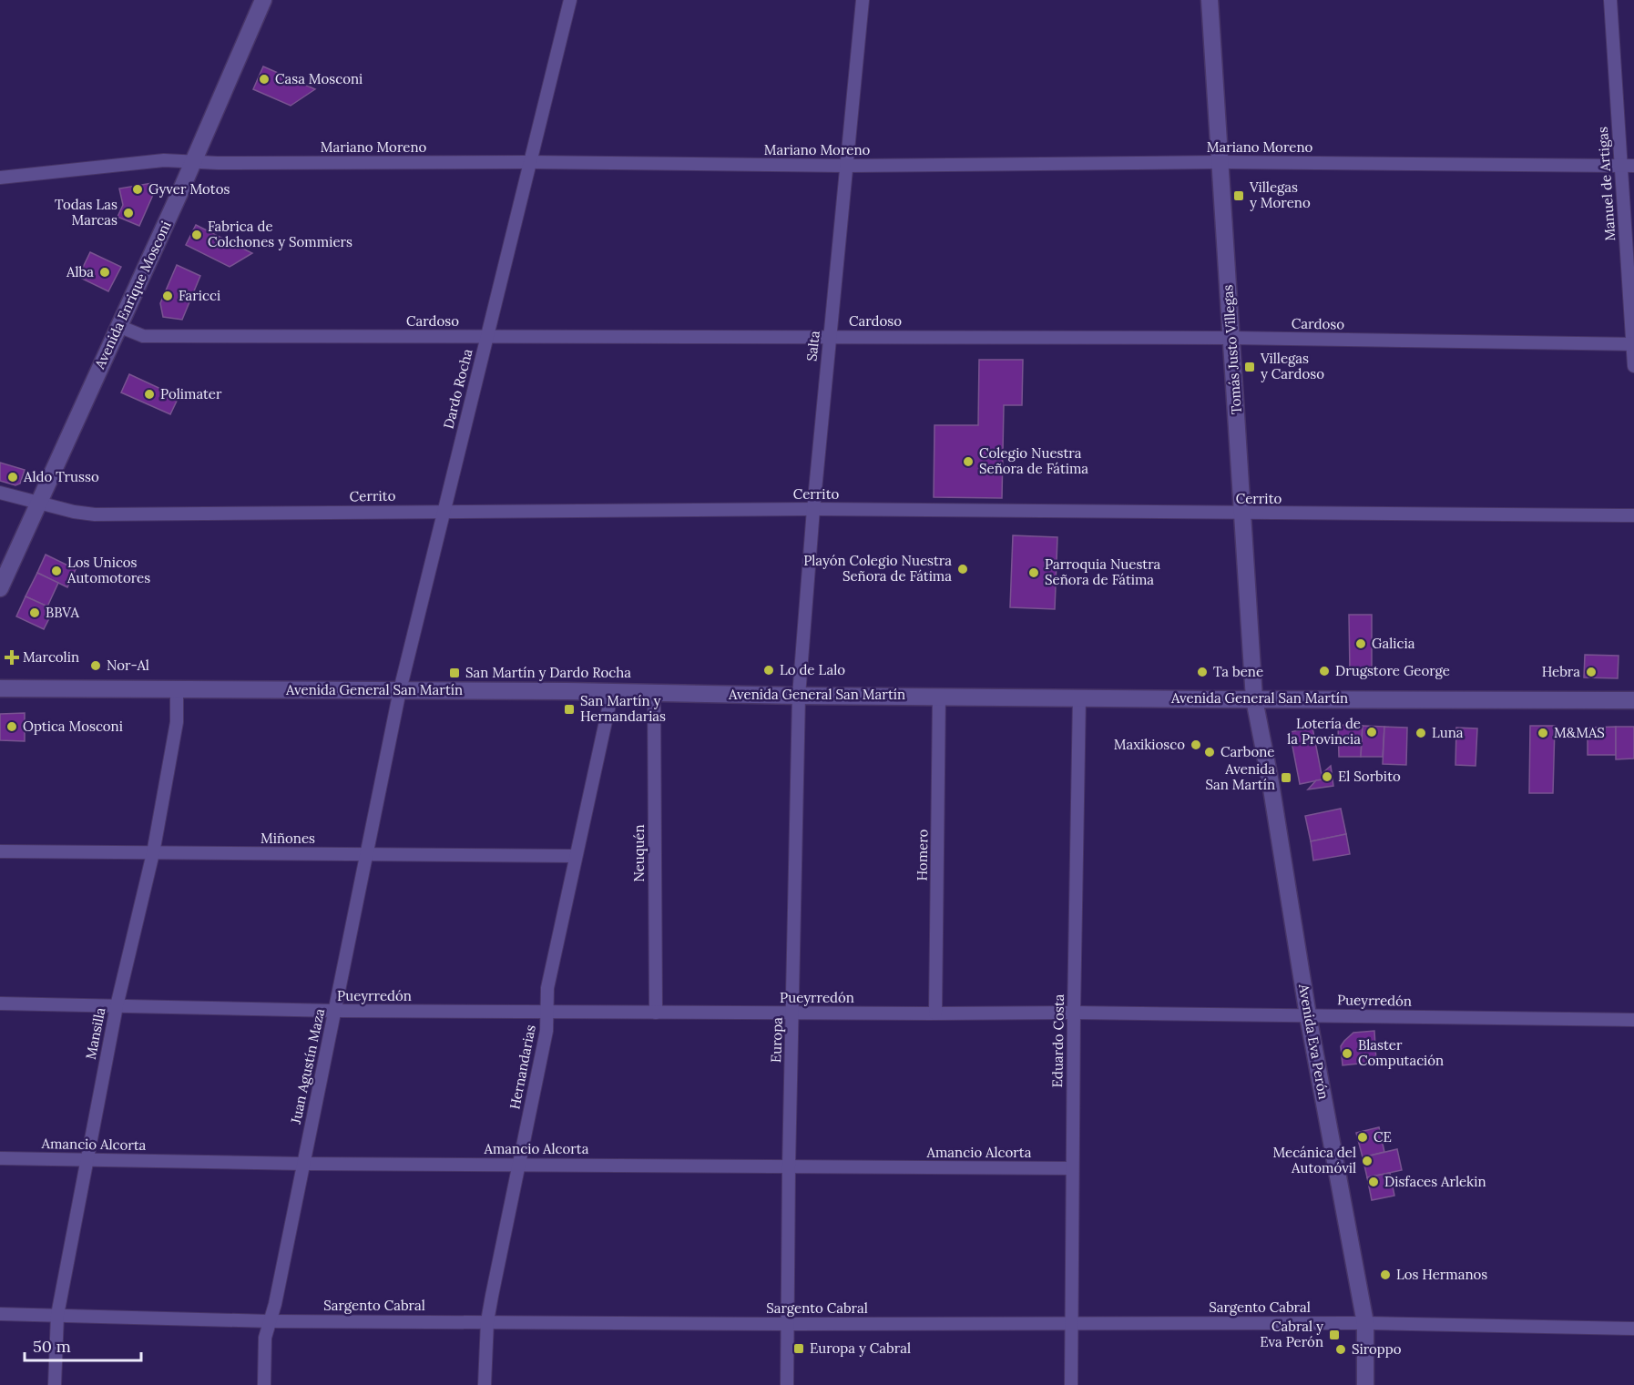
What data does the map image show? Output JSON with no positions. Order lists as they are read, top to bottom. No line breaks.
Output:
{"streets":{"main road":["Avenida Enrique Mosconi","Tomás Justo Villegas","Avenida General San Martín","Avenida Eva Perón"],"street":["Mariano Moreno","Manuel de Artigas","Cardoso","Salta","Dardo Rocha","Cerrito","Miñones","Neuquén","Homero","Pueyrredón","Mansilla","Europa","Eduardo Costa","Juan Agustín Maza","Hernandarias","Amancio Alcorta","Sargento Cabral"]},"crossings":[["Mariano Moreno","Manuel de Artigas"],["Mariano Moreno","Avenida Enrique Mosconi"],["Mariano Moreno","Salta"],["Mariano Moreno","Tomás Justo Villegas"],["Mariano Moreno","Dardo Rocha"],["Manuel de Artigas","Cardoso"],["Avenida Enrique Mosconi","Cardoso"],["Avenida Enrique Mosconi","Cerrito"],["Cardoso","Salta"],["Cardoso","Tomás Justo Villegas"],["Cardoso","Dardo Rocha"],["Salta","Cerrito"],["Salta","Avenida General San Martín"],["Salta","Europa"],["Tomás Justo Villegas","Cerrito"],["Tomás Justo Villegas","Avenida General San Martín"],["Tomás Justo Villegas","Avenida Eva Perón"],["Dardo Rocha","Cerrito"],["Dardo Rocha","Avenida General San Martín"],["Dardo Rocha","Juan Agustín Maza"],["Avenida General San Martín","Neuquén"],["Avenida General San Martín","Homero"],["Avenida General San Martín","Mansilla"],["Avenida General San Martín","Europa"],["Avenida General San Martín","Eduardo Costa"],["Avenida General San Martín","Avenida Eva Perón"],["Avenida General San Martín","Juan Agustín Maza"],["Avenida General San Martín","Hernandarias"],["Miñones","Mansilla"],["Miñones","Juan Agustín Maza"],["Miñones","Hernandarias"],["Neuquén","Pueyrredón"],["Homero","Pueyrredón"],["Pueyrredón","Mansilla"],["Pueyrredón","Europa"],["Pueyrredón","Eduardo Costa"],["Pueyrredón","Avenida Eva Perón"],["Pueyrredón","Juan Agustín Maza"],["Pueyrredón","Hernandarias"],["Mansilla","Amancio Alcorta"],["Mansilla","Sargento Cabral"],["Europa","Amancio Alcorta"],["Europa","Sargento Cabral"],["Eduardo Costa","Amancio Alcorta"],["Eduardo Costa","Sargento Cabral"],["Avenida Eva Perón","Sargento Cabral"],["Juan Agustín Maza","Amancio Alcorta"],["Juan Agustín Maza","Sargento Cabral"],["Hernandarias","Amancio Alcorta"],["Hernandarias","Sargento Cabral"]],"places":{"other":["Casa Mosconi","Gyver Motos","Todas Las Marcas","Fabrica de Colchones y Sommiers","Alba","Faricci","Polimater","Colegio Nuestra Señora de Fátima","Aldo Trusso","Playón Colegio Nuestra Señora de Fátima","Los Unicos Automotores","Parroquia Nuestra Señora de Fátima","BBVA","Galicia","Nor-Al","Lo de Lalo","Drugstore George","Ta bene","Hebra","Optica Mosconi","Lotería de la Provincia","Luna","M&MAS","Maxikiosco","Carbone","El Sorbito","Blaster Computación","CE","Mecánica del Automóvil","Disfaces Arlekin","Los Hermanos","Siroppo"],"transit":["Villegas y Moreno","Villegas y Cardoso","San Martín y Dardo Rocha","San Martín y Hernandarias","Avenida San Martín","Cabral y Eva Perón","Europa y Cabral"],"health":["Marcolin"]},"scale_bar":"50 m"}
